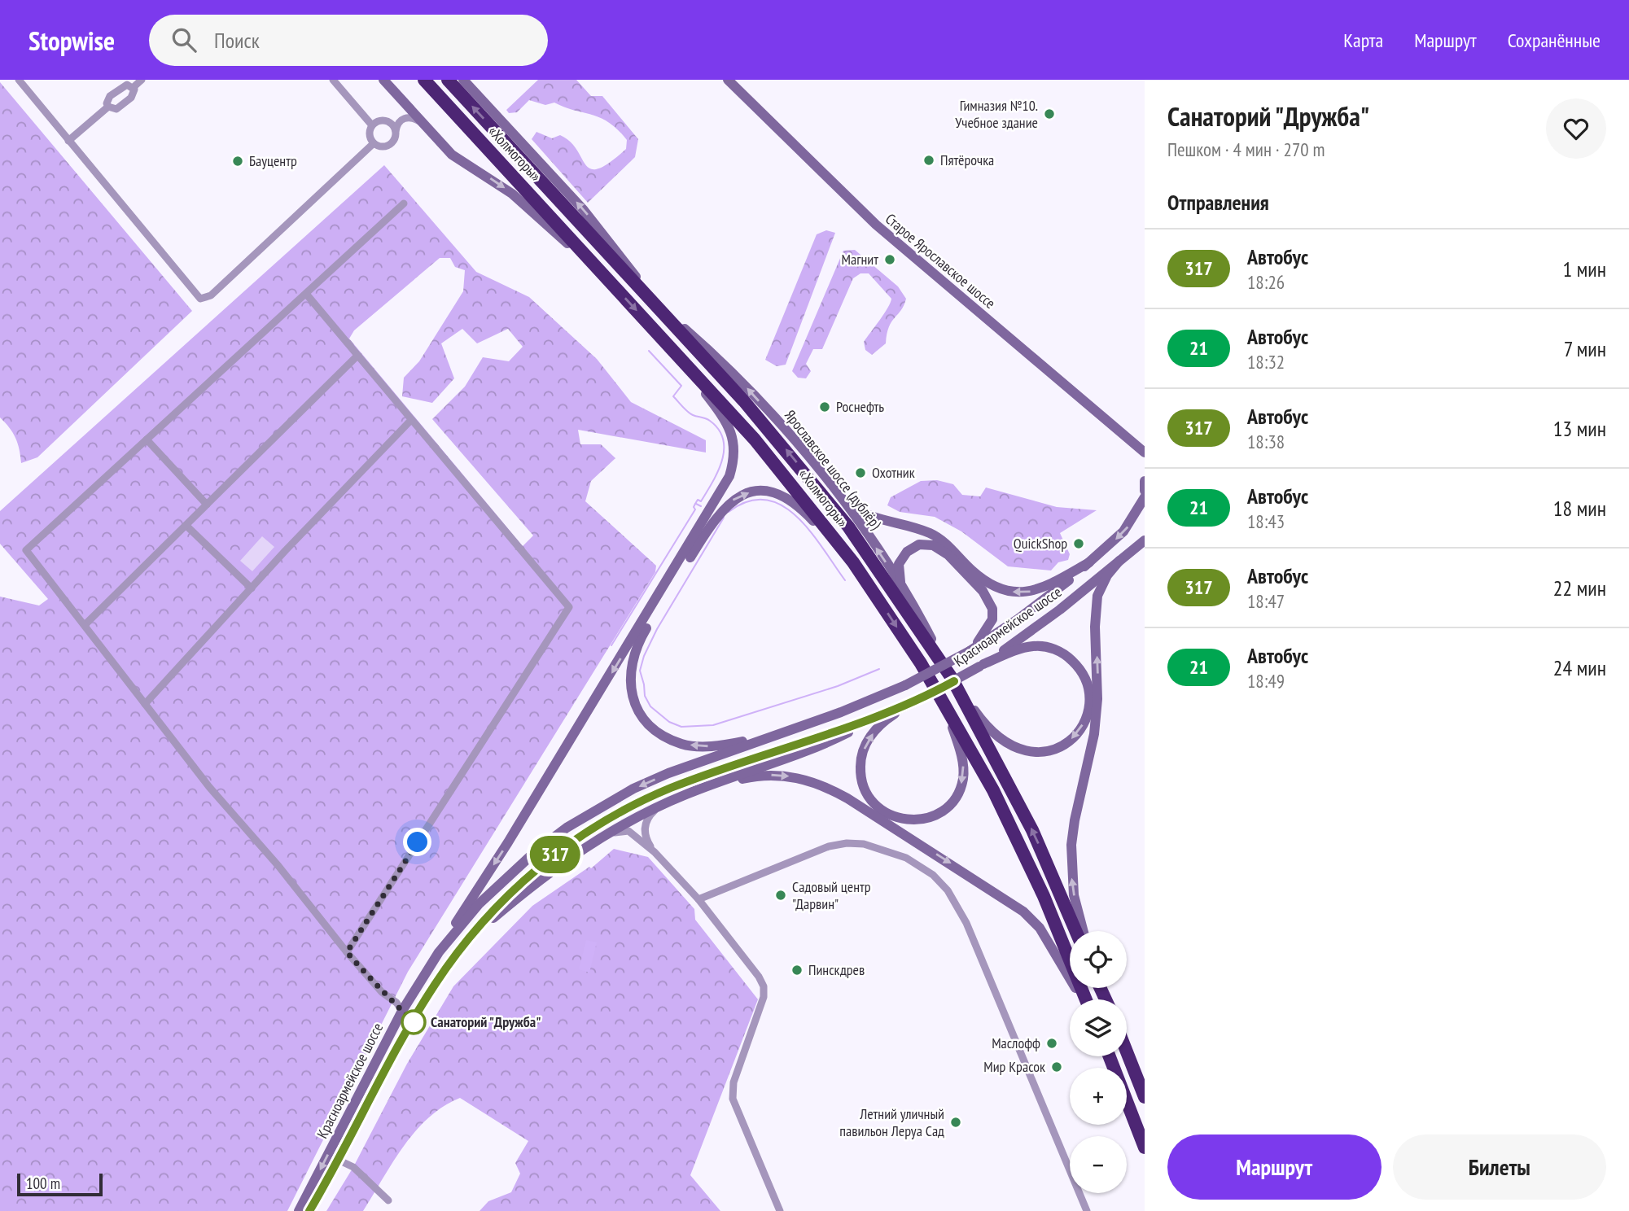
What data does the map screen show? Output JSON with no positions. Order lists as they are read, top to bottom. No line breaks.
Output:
{"streets":{"highway":["«Холмогоры»"],"main road":["Старое Ярославское шоссе","Ярославское шоссе (дублёр)","Красноармейское шоссе"]},"crossings":[["«Холмогоры»","Ярославское шоссе (дублёр)"],["Ярославское шоссе (дублёр)","Красноармейское шоссе"]],"places":["Гимназия №10. Учебное здание","Пятёрочка","Бауцентр","Магнит","Роснефть","Охотник","QuickShop","Садовый центр \"Дарвин\"","Пинскдрев","Санаторий \"Дружба\"","Маслофф","Мир Красок","Летний уличный павильон Леруа Сад"],"lines":["bus line 317"],"scale_bar":"100 m","page":{"header":"Stopwise","search":"Поиск","nav":["Карта","Маршрут","Сохранённые"],"on_map":"317","heading":[["Санаторий \"Дружба\"","Пешком · 4 мин · 270 m"],"Отправления"],"list":[{"mark":"317","name":"Автобус","note":"18:26","value":"1 мин"},{"mark":"21","name":"Автобус","note":"18:32","value":"7 мин"},{"mark":"317","name":"Автобус","note":"18:38","value":"13 мин"},{"mark":"21","name":"Автобус","note":"18:43","value":"18 мин"},{"mark":"317","name":"Автобус","note":"18:47","value":"22 мин"},{"mark":"21","name":"Автобус","note":"18:49","value":"24 мин"}],"map_buttons":["+","−"],"buttons":["Маршрут","Билеты"],"scale":"100 m"}}
